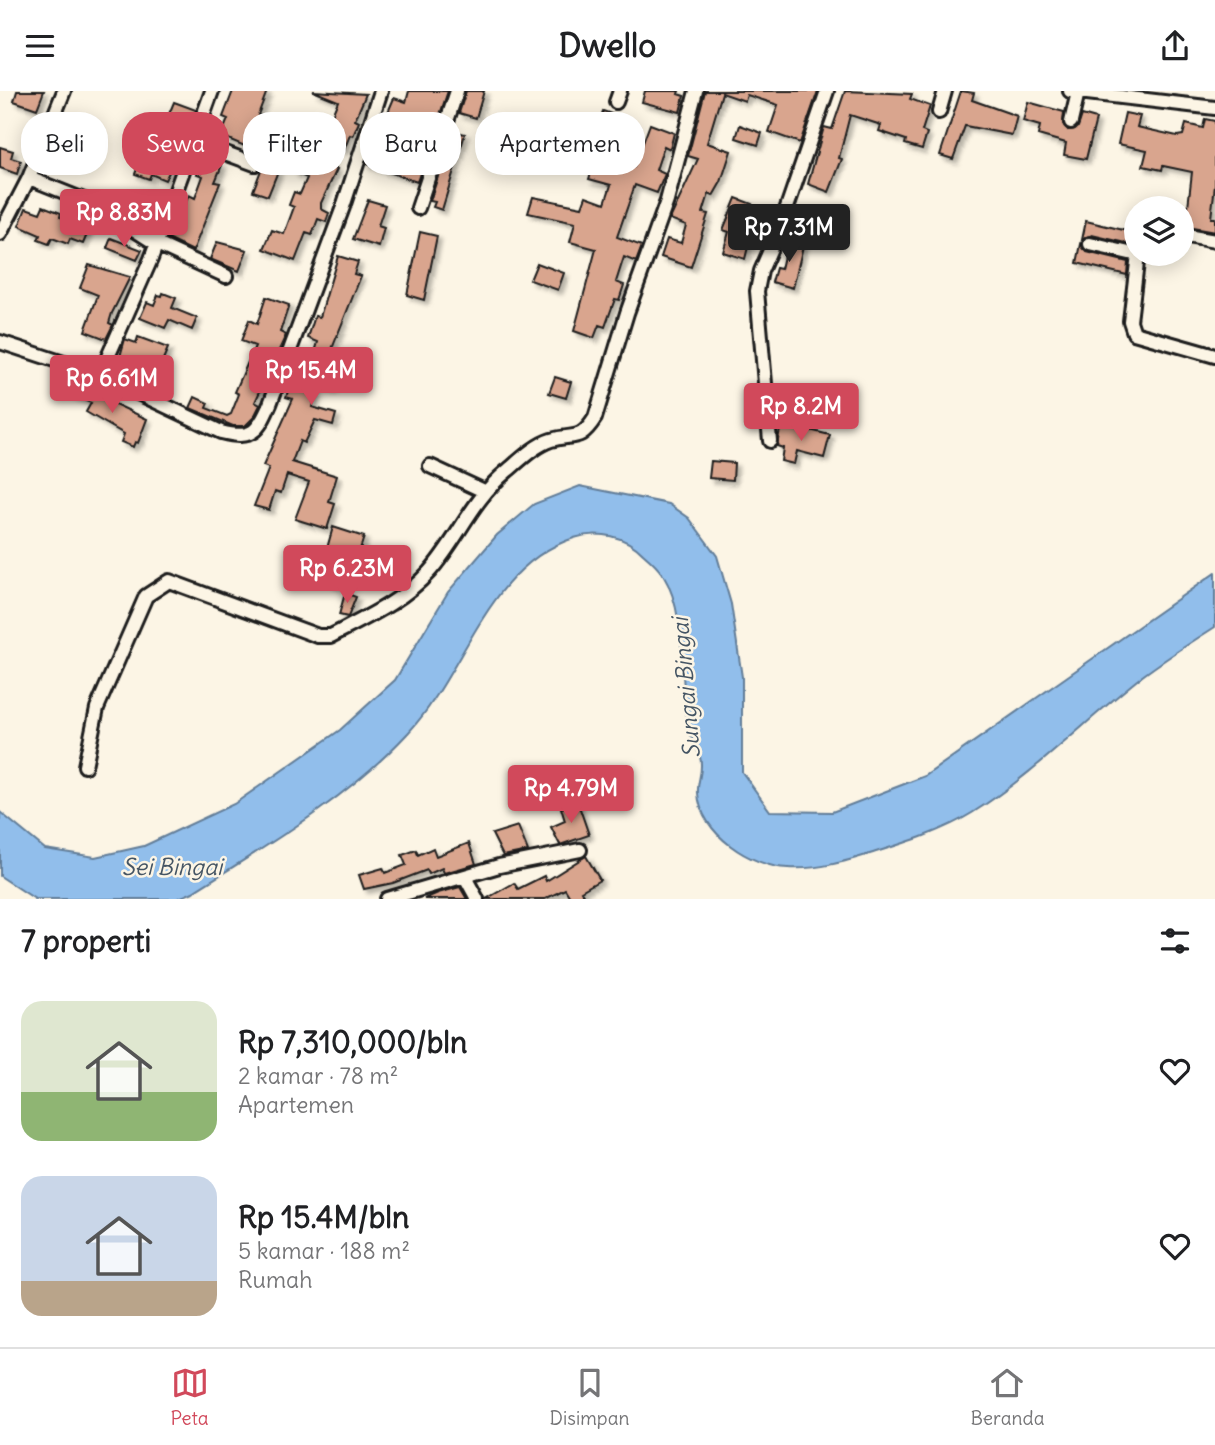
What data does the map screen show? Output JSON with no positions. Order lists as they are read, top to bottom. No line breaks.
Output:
{"water":["Sungai Bingai","Sei Bingai"],"page":{"header":"Dwello","chip":["Beli","Sewa","Filter","Baru","Apartemen"],"price":["Rp 8.83M","Rp 7.31M","Rp 15.4M","Rp 6.61M","Rp 8.2M","Rp 6.23M","Rp 4.79M"],"heading":"7 properti","list":[{"name":"Rp 7,310,000/bln","note":"2 kamar · 78 m² · Apartemen"},{"name":"Rp 15.4M/bln","note":"5 kamar · 188 m² · Rumah"}],"tabs":["Peta","Disimpan","Beranda"]}}
